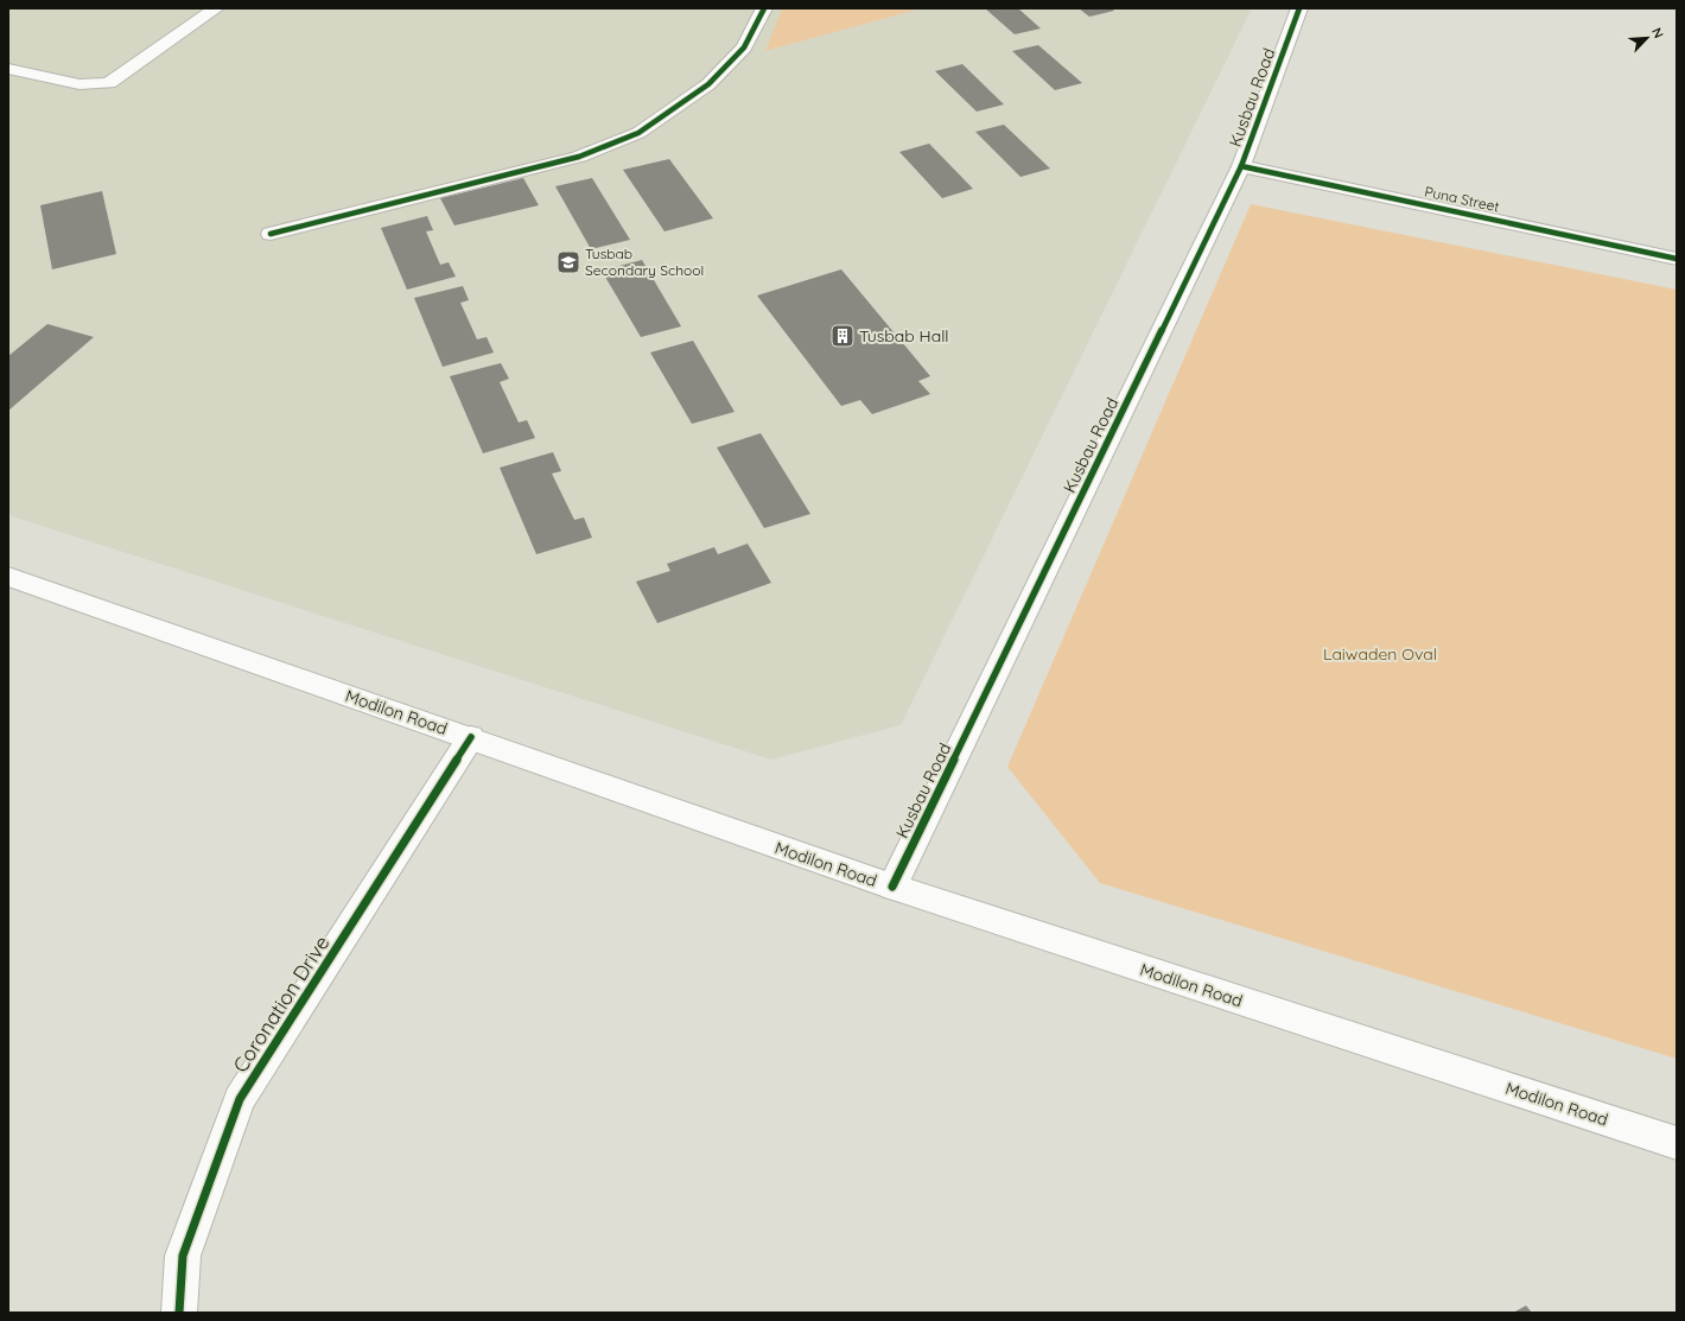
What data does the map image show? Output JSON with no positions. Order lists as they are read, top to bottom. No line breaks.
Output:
{"streets":{"street":["Kusbau Road","Puna Street","Modilon Road","Coronation Drive"]},"crossings":[["Kusbau Road","Puna Street"],["Kusbau Road","Modilon Road"],["Modilon Road","Coronation Drive"]],"parks":["Laiwaden Oval"],"places":{"school or university":["Tusbab Secondary School"],"building":["Tusbab Hall"]},"north":"top right"}
